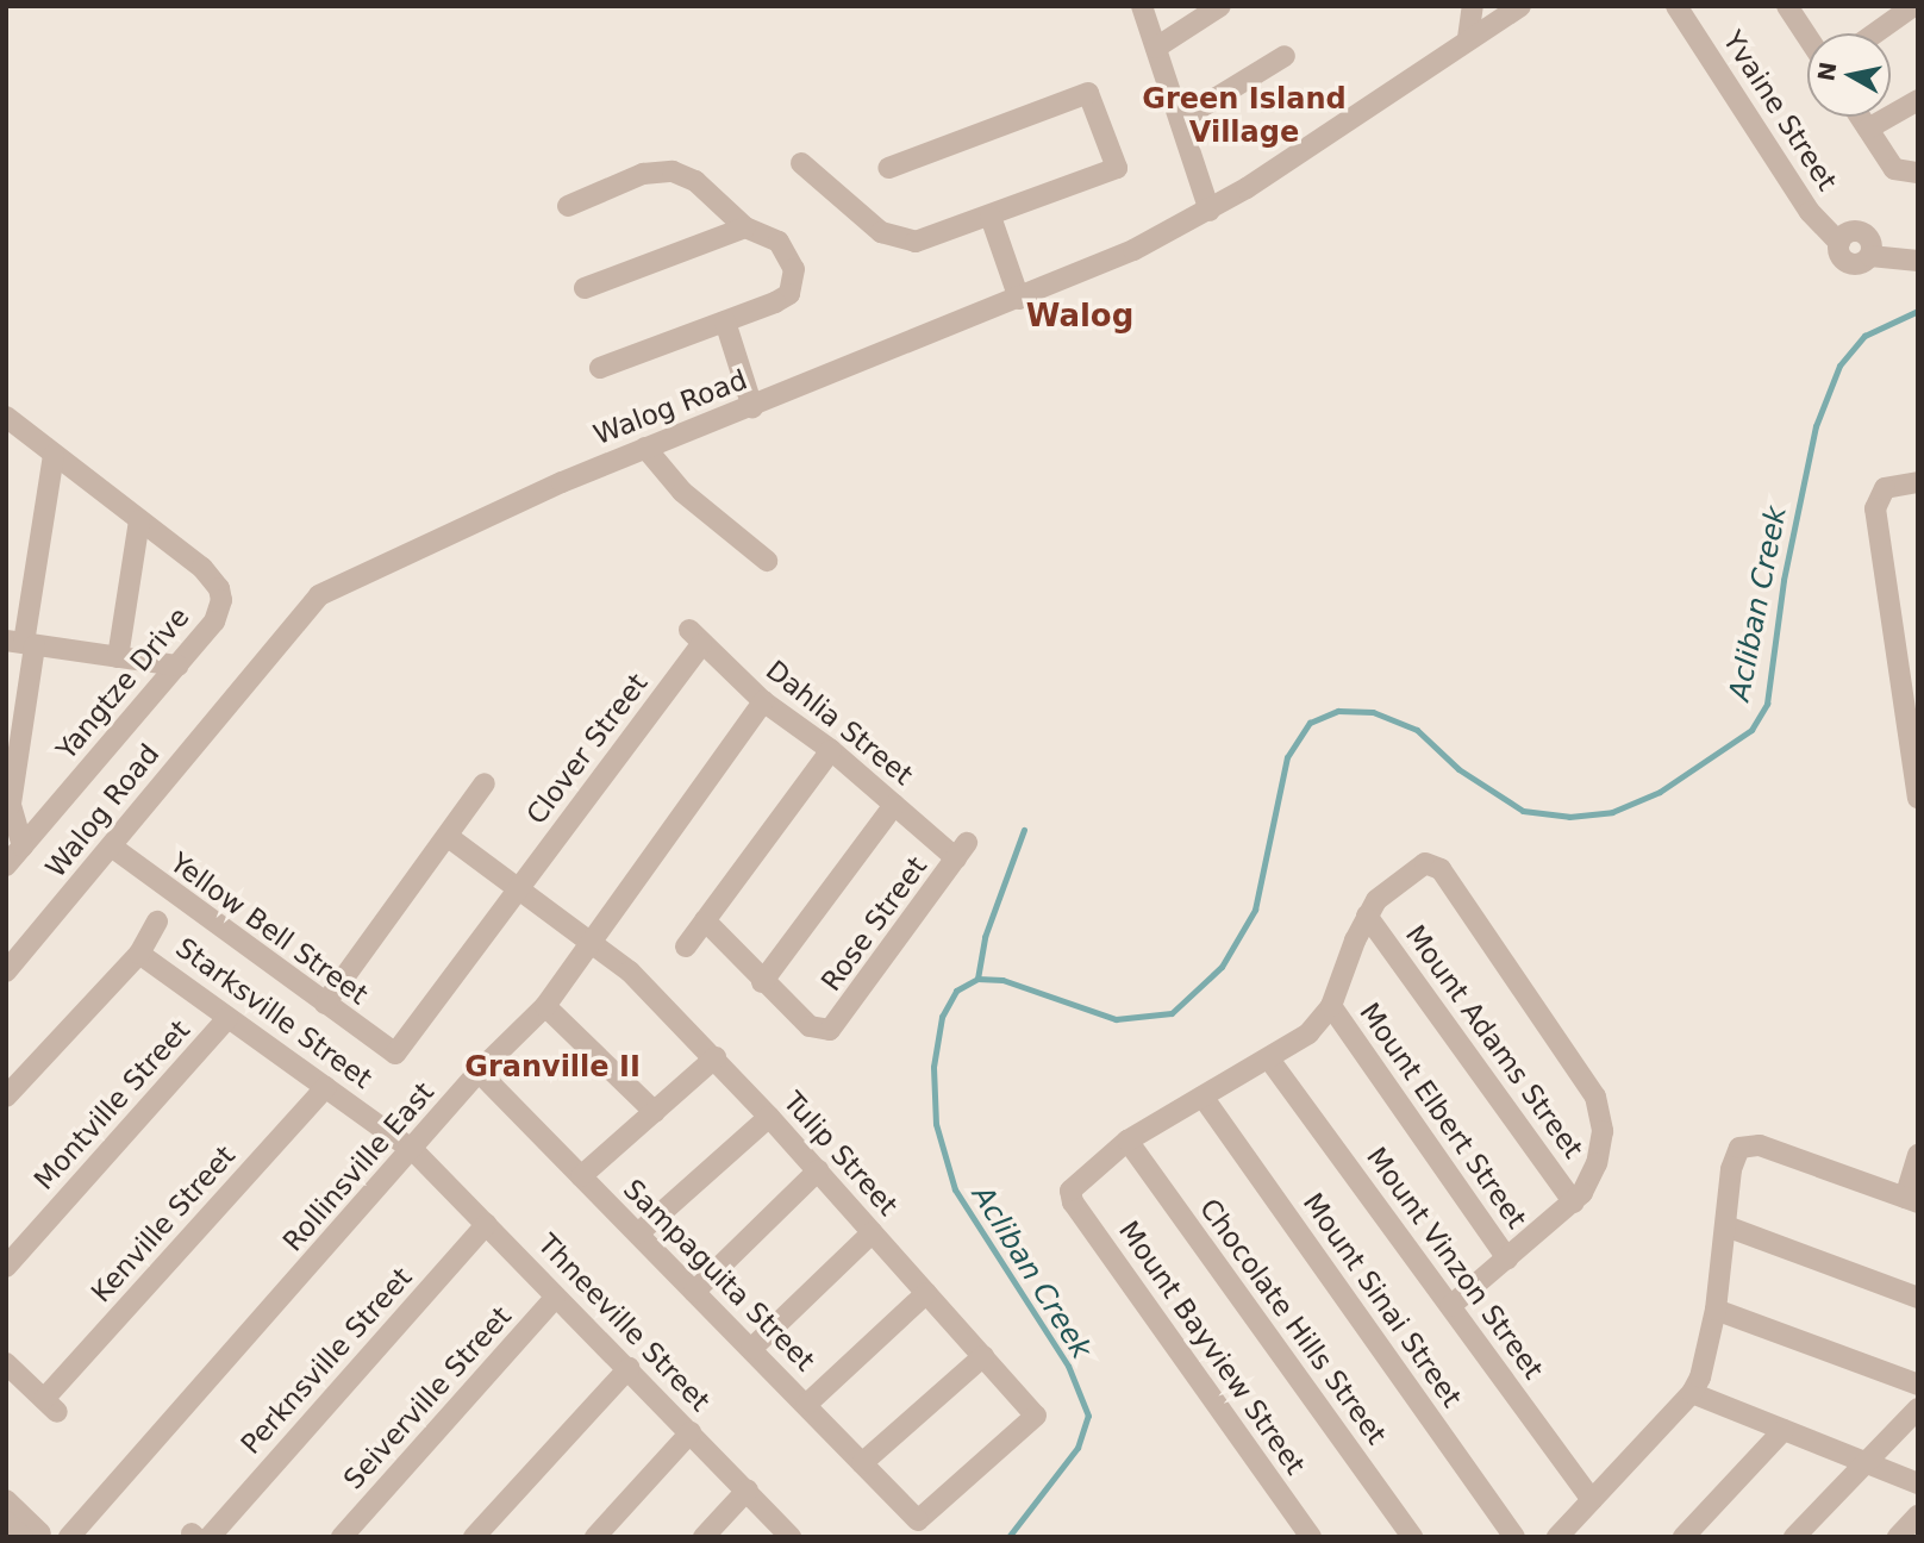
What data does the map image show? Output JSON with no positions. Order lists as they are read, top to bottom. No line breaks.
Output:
{"streets":{"street":["Yvaine Street","Walog Road","Yangtze Drive","Dahlia Street","Clover Street","Rose Street","Yellow Bell Street","Starksville Street","Mount Adams Street","Montville Street","Mount Elbert Street","Tulip Street","Rollinsville East","Kenville Street","Mount Vinzon Street","Sampaguita Street","Mount Sinai Street","Chocolate Hills Street","Thneeville Street","Mount Bayview Street","Perknsville Street","Seiverville Street"]},"crossings":[["Walog Road","Yellow Bell Street"],["Dahlia Street","Clover Street"],["Dahlia Street","Rose Street"],["Dahlia Street","Rollinsville East"],["Clover Street","Yellow Bell Street"],["Clover Street","Tulip Street"],["Starksville Street","Montville Street"],["Starksville Street","Rollinsville East"],["Starksville Street","Kenville Street"],["Starksville Street","Thneeville Street"],["Tulip Street","Rollinsville East"],["Tulip Street","Sampaguita Street"],["Rollinsville East","Sampaguita Street"],["Rollinsville East","Thneeville Street"],["Chocolate Hills Street","Mount Bayview Street"],["Thneeville Street","Perknsville Street"],["Thneeville Street","Seiverville Street"]],"districts":["Green Island Village","Walog","Granville II"],"water":["Acliban Creek"],"north":"left"}
